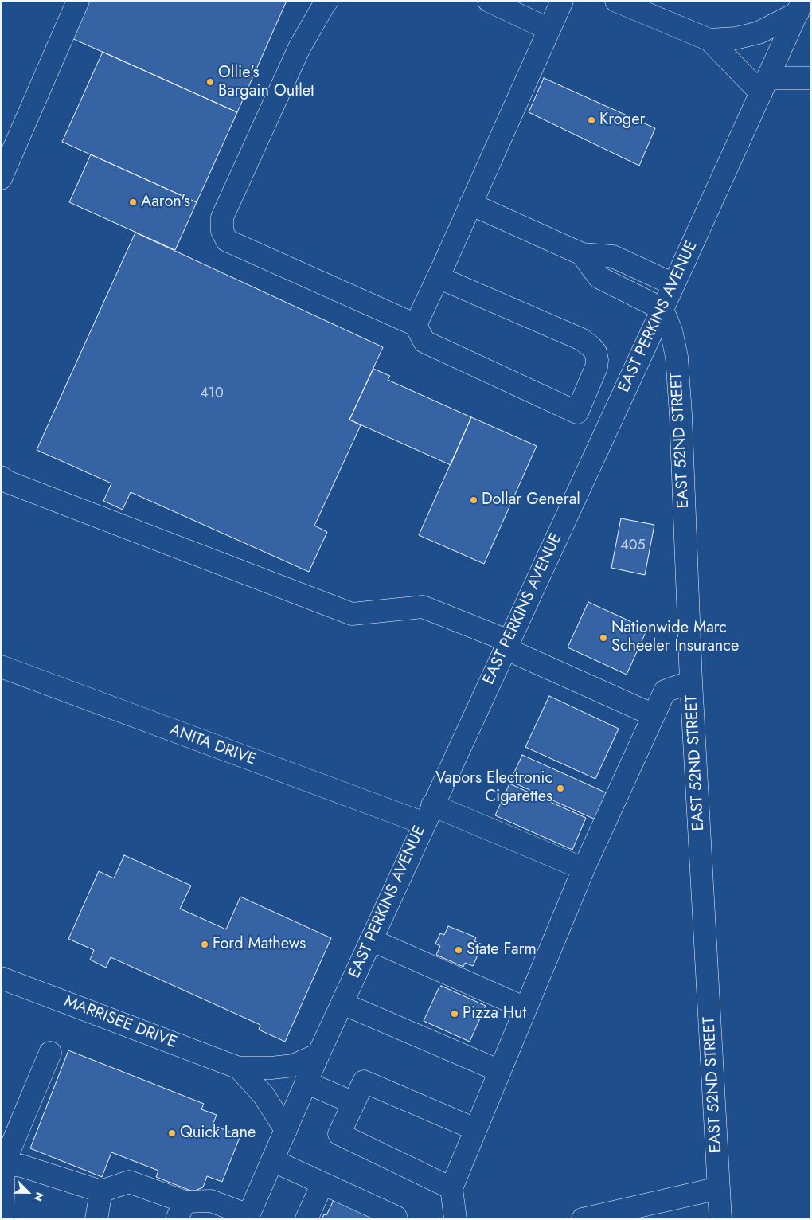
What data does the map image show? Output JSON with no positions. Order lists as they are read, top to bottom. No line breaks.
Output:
{"streets":{"street":["EAST PERKINS AVENUE","EAST 52ND STREET","ANITA DRIVE","MARRISEE DRIVE"]},"crossings":[["EAST PERKINS AVENUE","EAST 52ND STREET"],["EAST PERKINS AVENUE","ANITA DRIVE"],["EAST PERKINS AVENUE","MARRISEE DRIVE"]],"places":["Ollie's Bargain Outlet","Kroger","Aaron's","Dollar General","Nationwide Marc Scheeler Insurance","Vapors Electronic Cigarettes","Ford Mathews","State Farm","Pizza Hut","Quick Lane"],"house_numbers":["410","405"],"north":"bottom right"}
